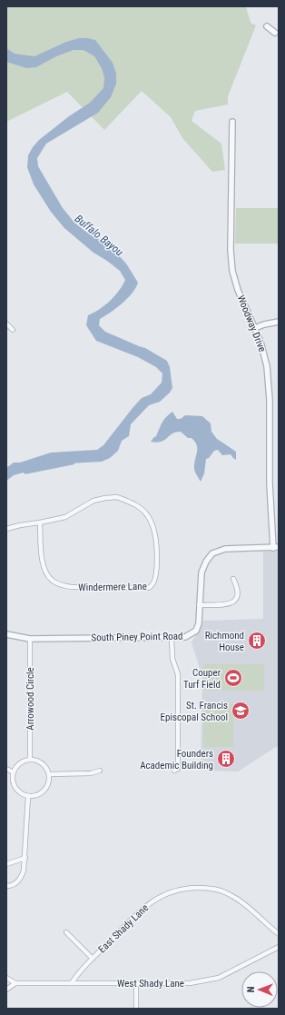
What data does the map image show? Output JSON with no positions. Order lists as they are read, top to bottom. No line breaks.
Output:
{"streets":{"street":["Woodway Drive","Windermere Lane","South Piney Point Road","Arrowood Circle","East Shady Lane","West Shady Lane"]},"crossings":[["Woodway Drive","South Piney Point Road"],["South Piney Point Road","Arrowood Circle"],["East Shady Lane","West Shady Lane"]],"water":["Buffalo Bayou"],"places":{"building":["Richmond House","Founders Academic Building"],"sports":["Couper Turf Field"],"school or university":["St. Francis Episcopal School"]},"north":"left"}
